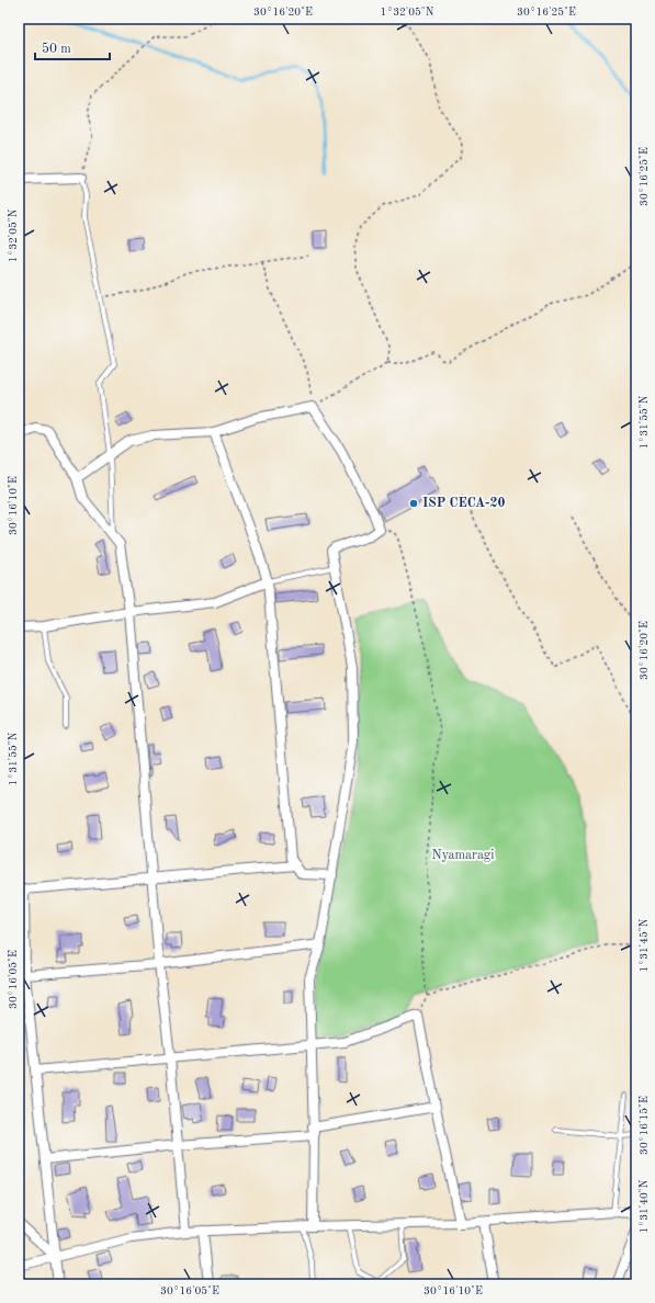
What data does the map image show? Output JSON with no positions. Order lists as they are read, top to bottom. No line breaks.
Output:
{"parks":["Nyamaragi"],"places":["ISP CECA-20"],"scale_bar":"50 m","coordinates":["30°16'20\"E","1°32'05\"N","30°16'25\"E","1°31'55\"N","30°16'10\"E","1°31'45\"N","30°16'05\"E","30°16'15\"E","1°31'40\"N"]}
